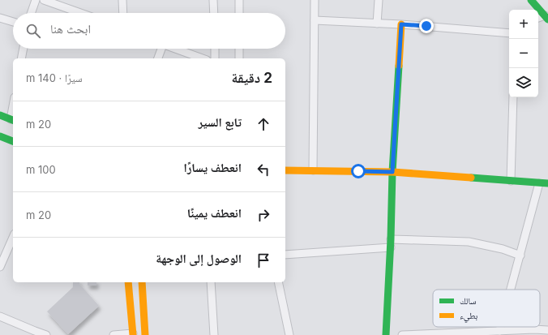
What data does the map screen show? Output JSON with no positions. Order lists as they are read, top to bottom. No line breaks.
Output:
{"legend":["سالك","بطيء"],"page":{"map_buttons":["+","−"],"search":"ابحث هنا","heading":["2 دقيقة","سيرًا · 140 m"],"list":[["تابع السير","20 m"],["انعطف يسارًا","100 m"],["انعطف يمينًا","20 m"],"الوصول إلى الوجهة"]}}
